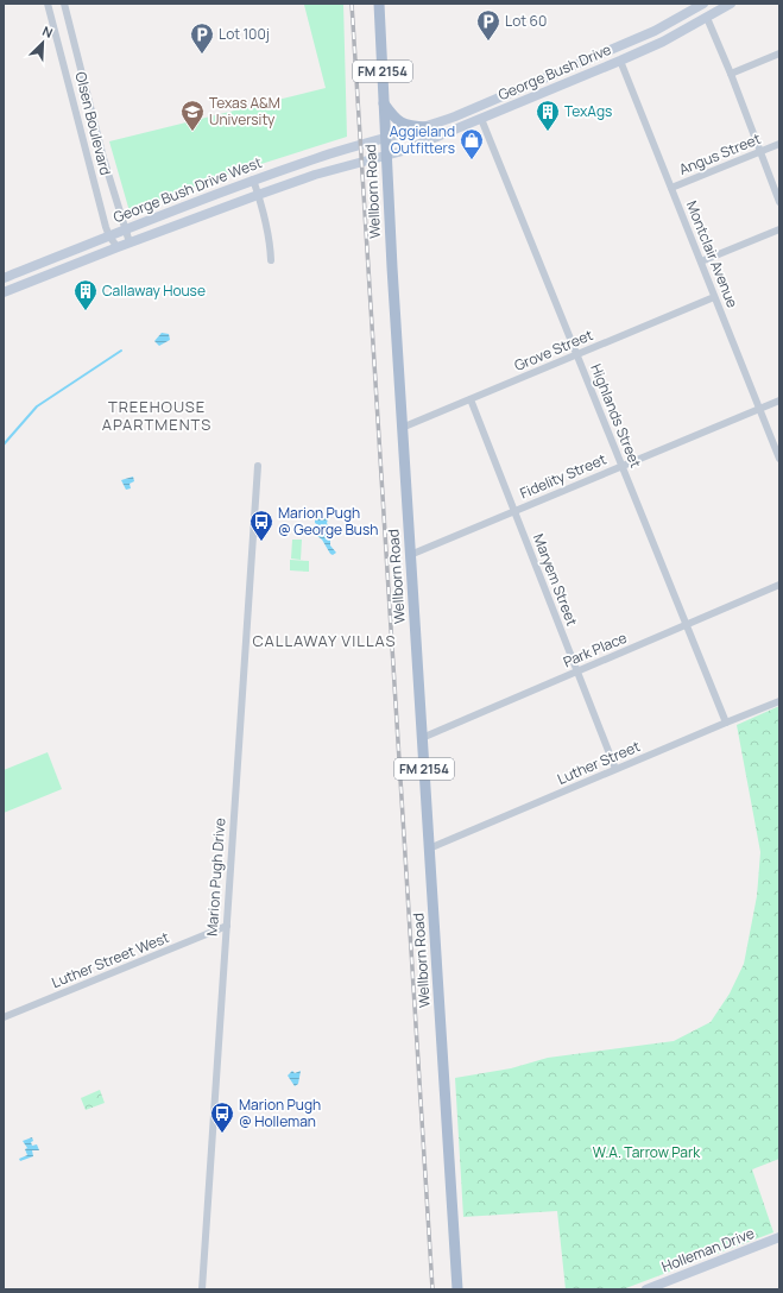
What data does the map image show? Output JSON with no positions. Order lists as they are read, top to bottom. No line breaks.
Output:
{"streets":{"main road":["FM 2154","George Bush Drive","George Bush Drive West","Wellborn Road","Holleman Drive"],"street":["Olsen Boulevard","Angus Street","Montclair Avenue","Grove Street","Highlands Street","Fidelity Street","Maryem Street","Park Place","Luther Street","Marion Pugh Drive","Luther Street West"]},"crossings":[["George Bush Drive","George Bush Drive West"],["George Bush Drive","Wellborn Road"],["George Bush Drive","Montclair Avenue"],["George Bush Drive","Highlands Street"],["Olsen Boulevard","George Bush Drive West"],["Angus Street","Montclair Avenue"],["George Bush Drive West","Wellborn Road"],["Wellborn Road","Grove Street"],["Wellborn Road","Fidelity Street"],["Wellborn Road","Park Place"],["Wellborn Road","Luther Street"],["Montclair Avenue","Grove Street"],["Montclair Avenue","Fidelity Street"],["Grove Street","Highlands Street"],["Grove Street","Maryem Street"],["Highlands Street","Fidelity Street"],["Highlands Street","Park Place"],["Highlands Street","Luther Street"],["Fidelity Street","Maryem Street"],["Maryem Street","Park Place"],["Maryem Street","Luther Street"],["Marion Pugh Drive","Luther Street West"]],"districts":["TREEHOUSE APARTMENTS","CALLAWAY VILLAS"],"parks":["W.A. Tarrow Park"],"places":{"parking":["Lot 60","Lot 100j"],"school or university":["Texas A&M University"],"building":["TexAgs","Callaway House"],"shop":["Aggieland Outfitters"],"bus stop":["Marion Pugh @ George Bush","Marion Pugh @ Holleman"]},"north":"top right"}
